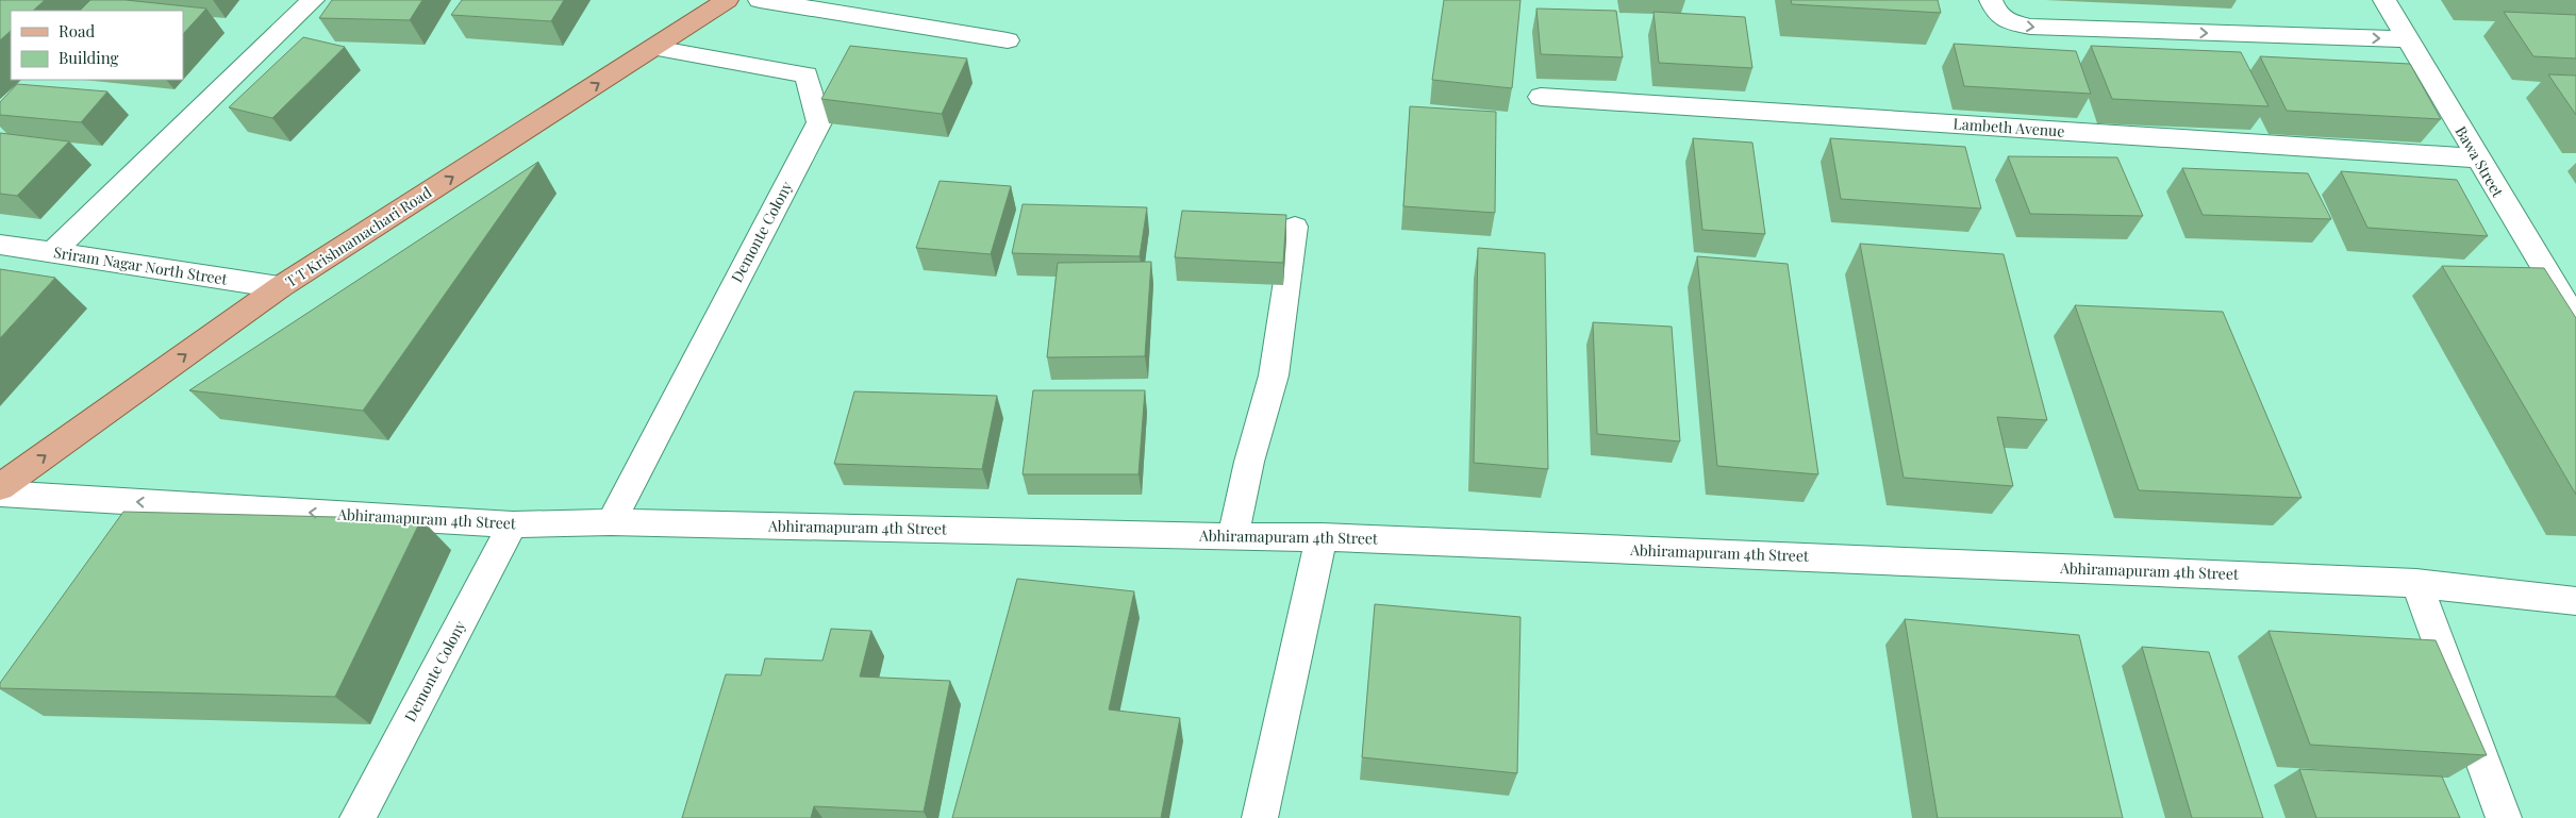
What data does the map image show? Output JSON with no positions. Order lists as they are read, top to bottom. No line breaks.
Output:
{"streets":{"main road":["T T Krishnamachari Road"],"street":["Lambeth Avenue","Bawa Street","Demonte Colony","Sriram Nagar North Street","Abhiramapuram 4th Street"]},"crossings":[["Lambeth Avenue","Bawa Street"],["Demonte Colony","T T Krishnamachari Road"],["Demonte Colony","Abhiramapuram 4th Street"],["T T Krishnamachari Road","Sriram Nagar North Street"]],"one_way":["T T Krishnamachari Road"],"legend":["Road","Building"]}
